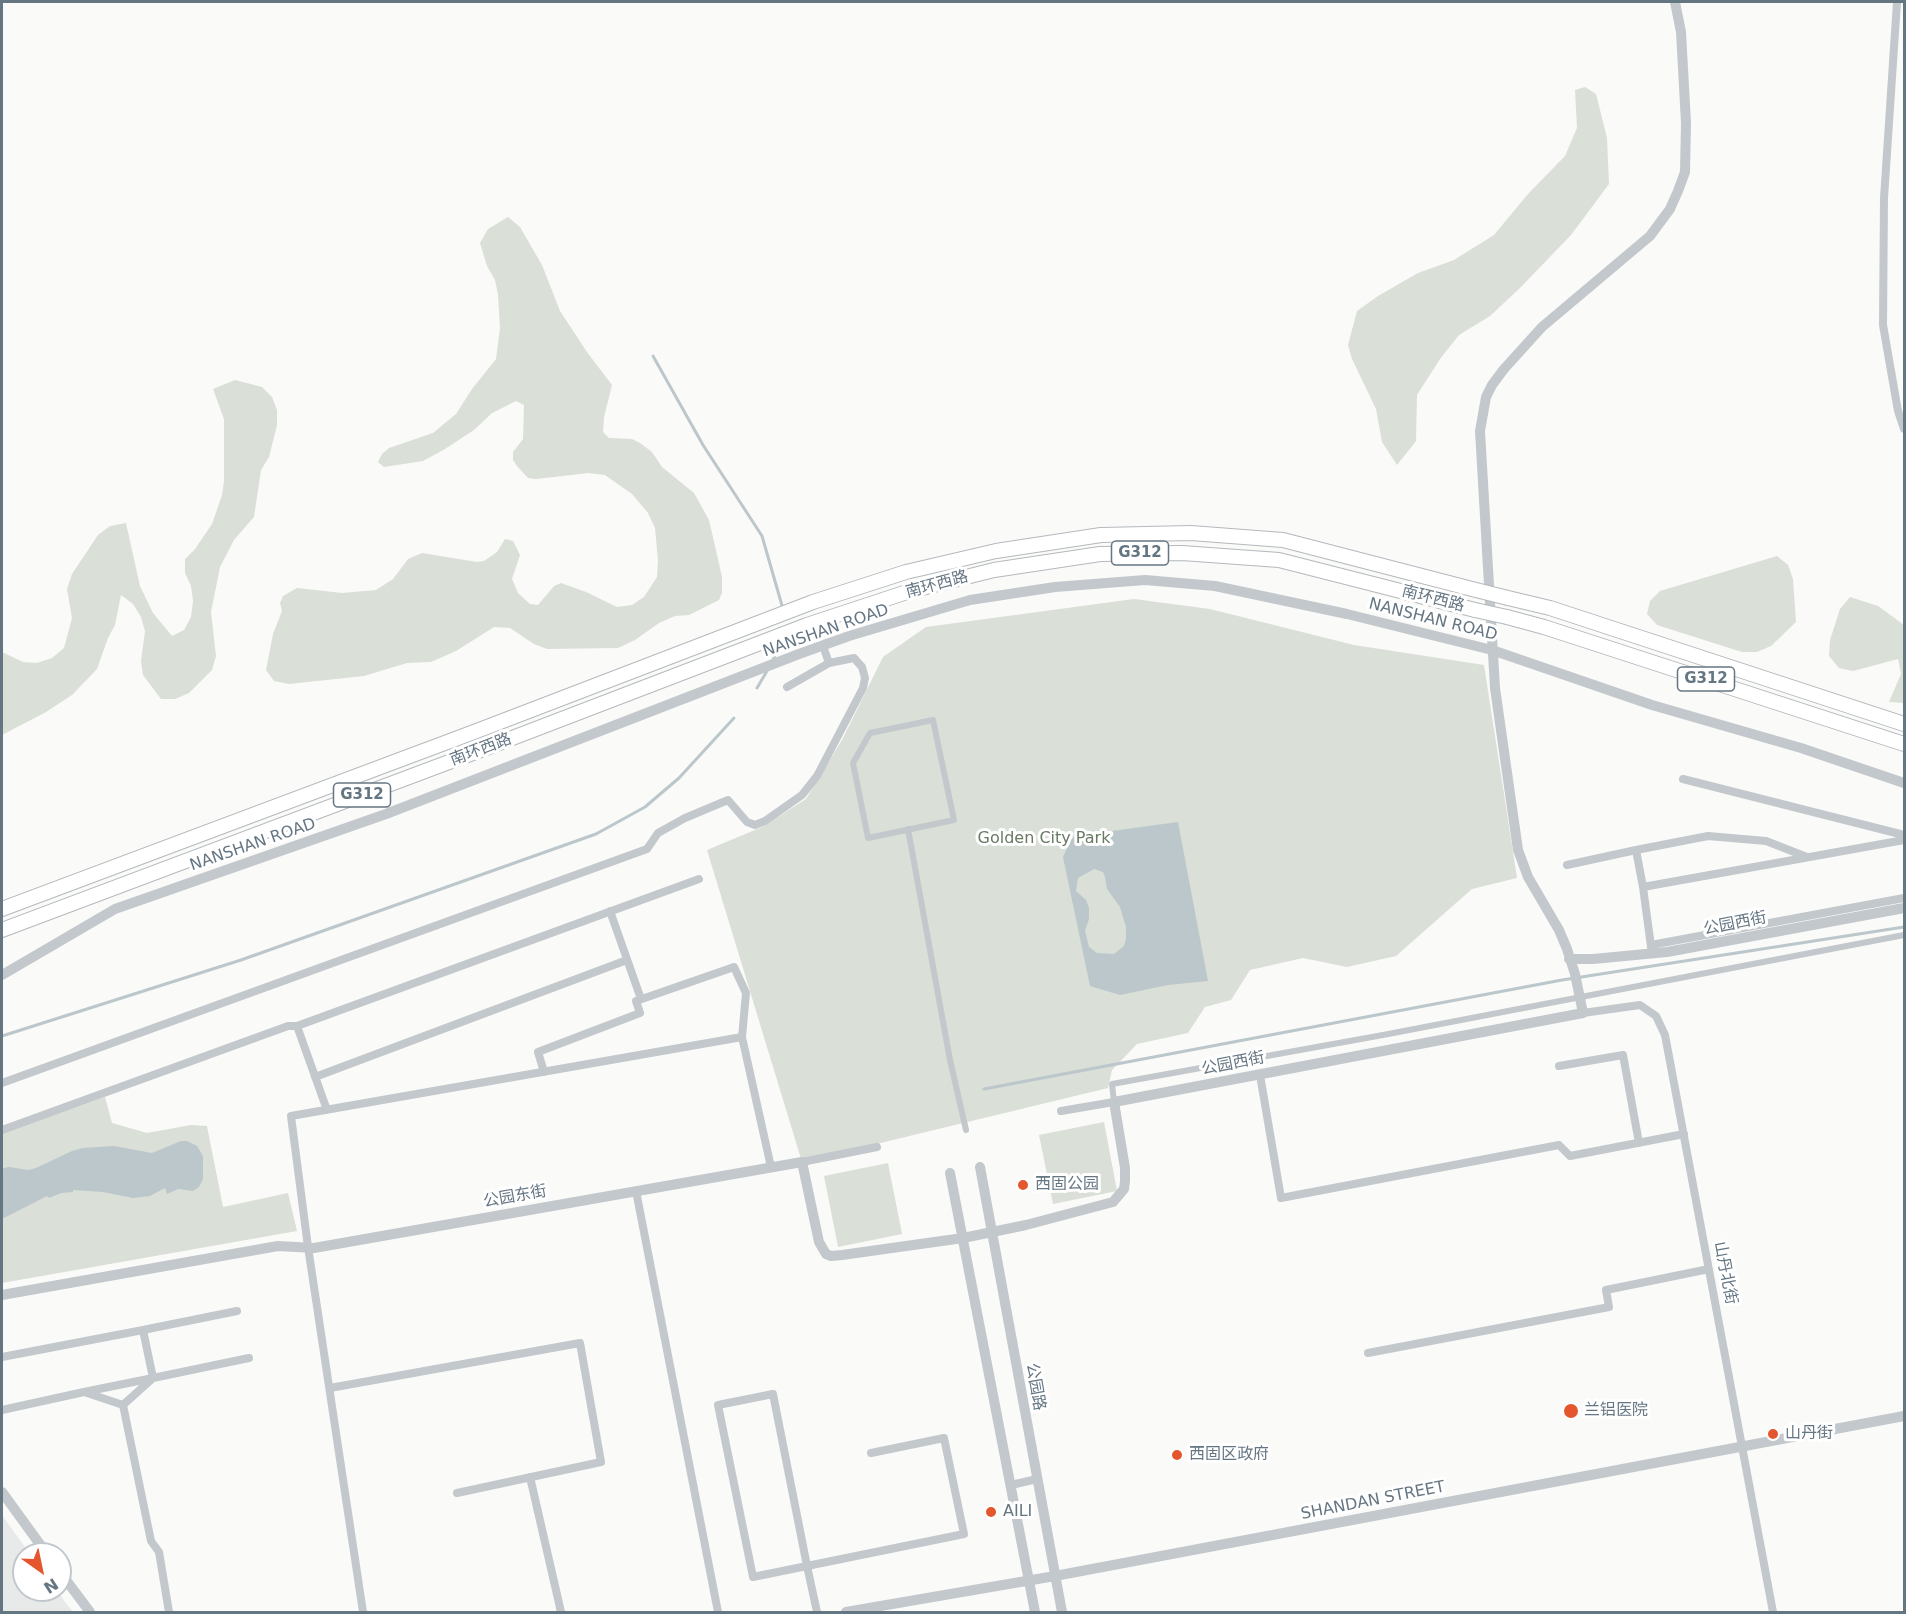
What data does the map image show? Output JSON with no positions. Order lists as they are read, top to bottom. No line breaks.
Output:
{"streets":{"highway":["G312","南环西路"],"street":["NANSHAN ROAD","公园西街","公园东街","山丹北街","公园路","SHANDAN STREET"]},"crossings":[["公园西街","山丹北街"],["山丹北街","SHANDAN STREET"],["公园路","SHANDAN STREET"]],"parks":["Golden City Park"],"places":["西固公园","兰铝医院","山丹街","西固区政府","AILI"],"north":"bottom right"}
